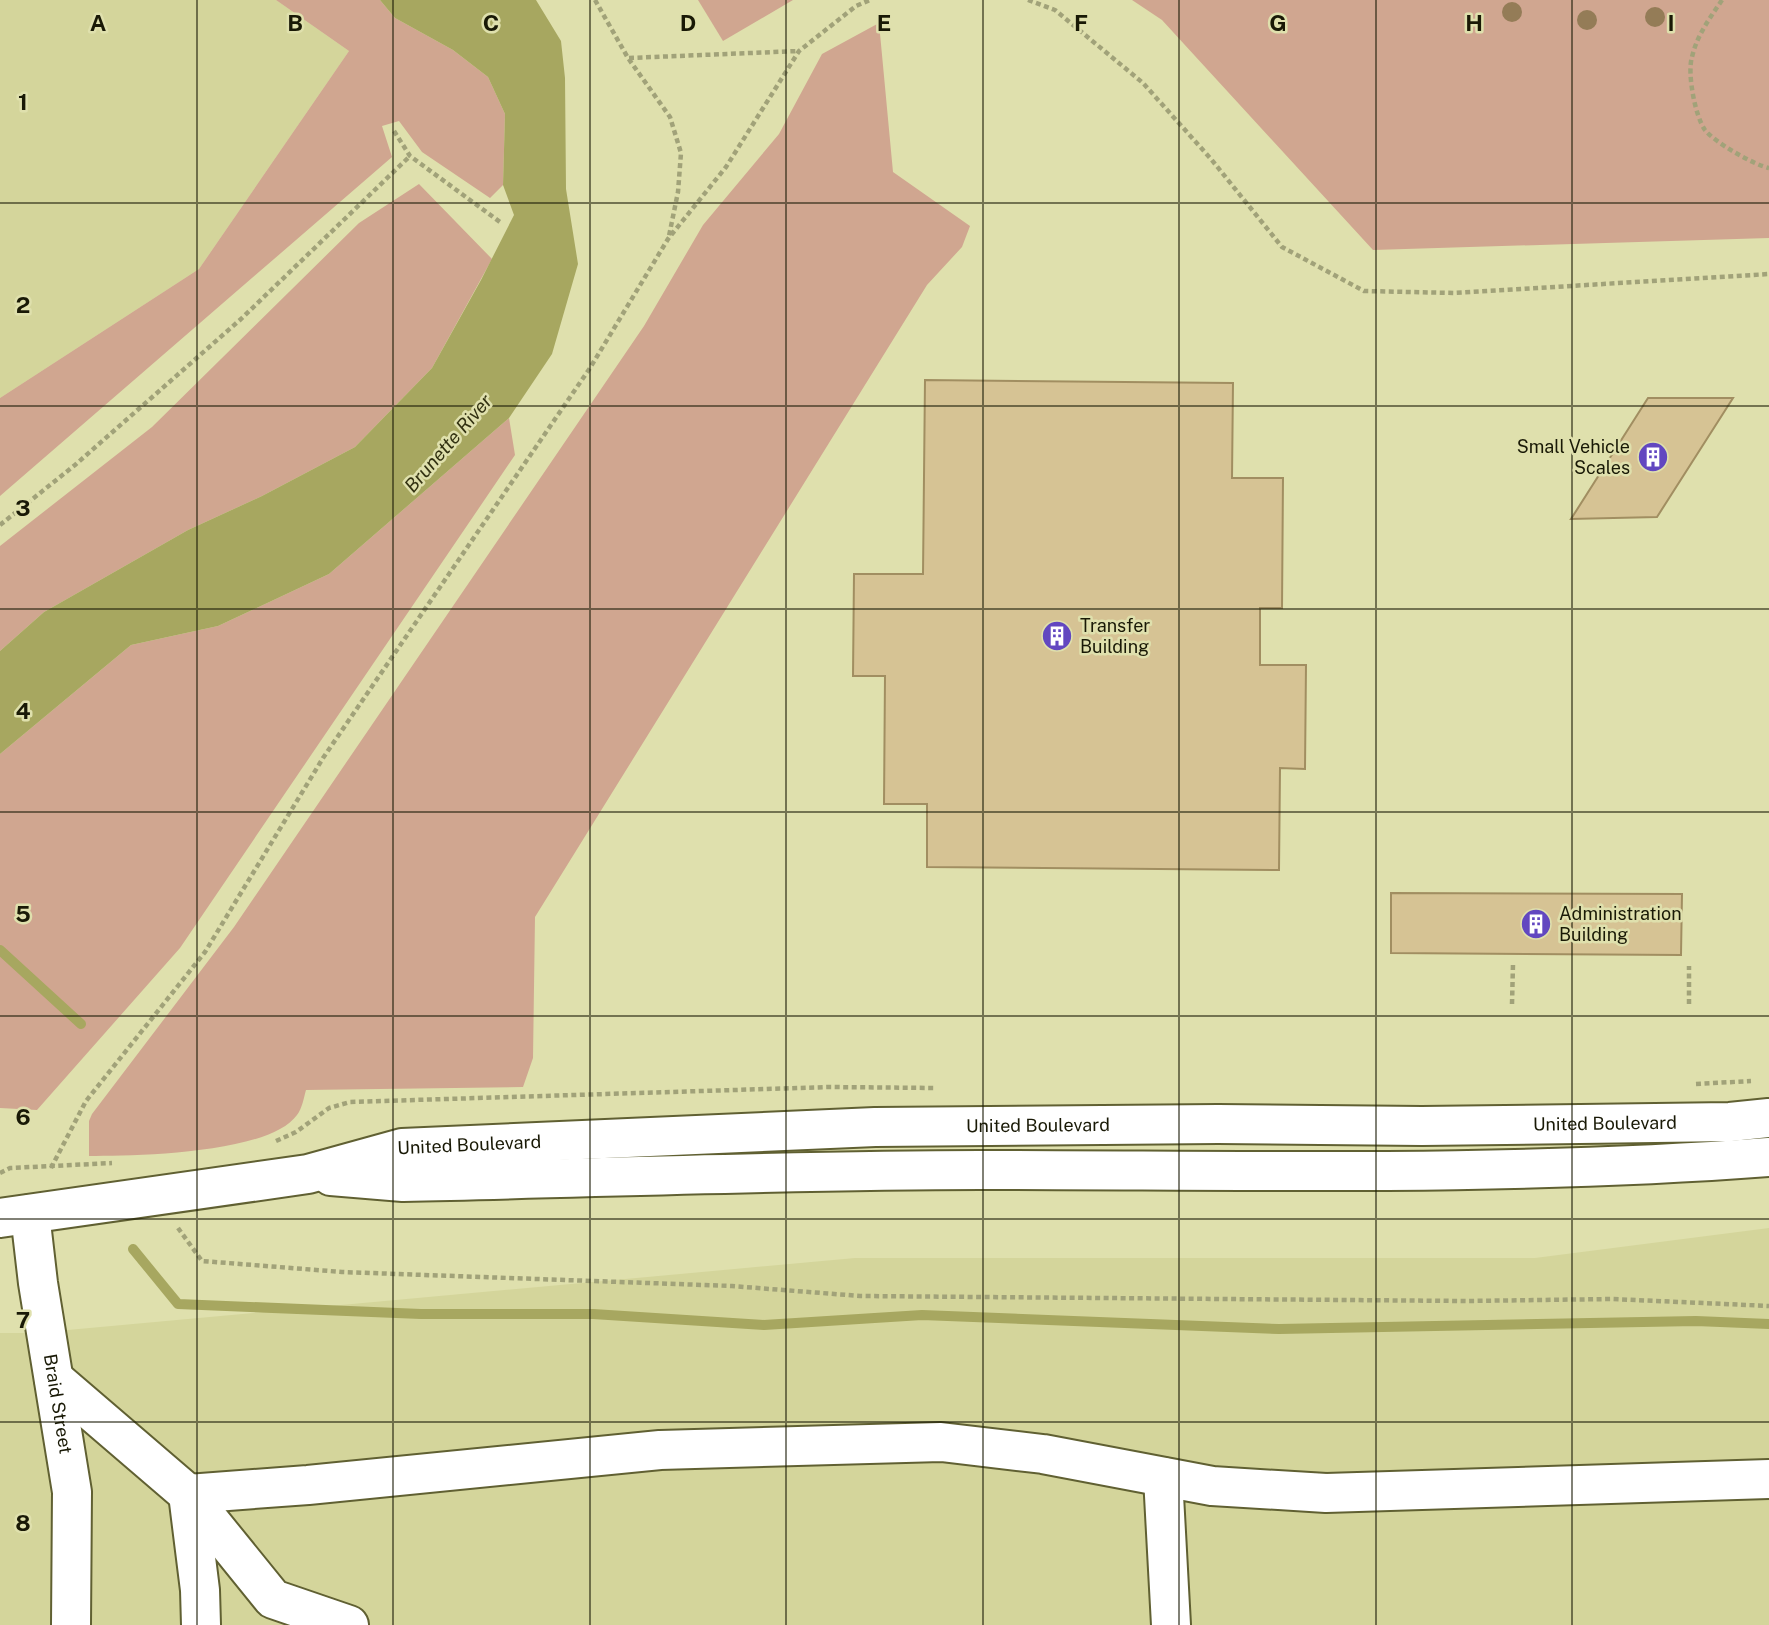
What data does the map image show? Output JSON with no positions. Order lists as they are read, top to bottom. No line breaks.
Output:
{"streets":{"street":["United Boulevard","Braid Street"]},"crossings":[["United Boulevard","Braid Street"]],"water":["Brunette River"],"places":{"building":["Small Vehicle Scales","Transfer Building","Administration Building"]},"grid":{"columns":["A","B","C","D","E","F","G","H","I"],"rows":["1","2","3","4","5","6","7","8"]}}
